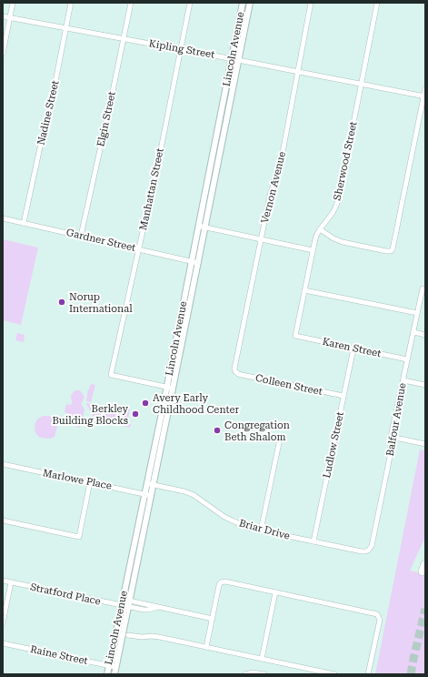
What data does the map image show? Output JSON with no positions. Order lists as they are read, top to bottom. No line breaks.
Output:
{"streets":{"street":["Kipling Street","Lincoln Avenue","Nadine Street","Elgin Street","Sherwood Street","Vernon Avenue","Manhattan Street","Gardner Street","Karen Street","Colleen Street","Balfour Avenue","Ludlow Street","Marlowe Place","Briar Drive","Stratford Place","Raine Street"]},"crossings":[["Kipling Street","Lincoln Avenue"],["Kipling Street","Nadine Street"],["Kipling Street","Elgin Street"],["Kipling Street","Sherwood Street"],["Kipling Street","Vernon Avenue"],["Kipling Street","Manhattan Street"],["Lincoln Avenue","Manhattan Street"],["Lincoln Avenue","Gardner Street"],["Lincoln Avenue","Marlowe Place"],["Lincoln Avenue","Briar Drive"],["Lincoln Avenue","Stratford Place"],["Lincoln Avenue","Raine Street"],["Nadine Street","Gardner Street"],["Elgin Street","Gardner Street"],["Sherwood Street","Karen Street"],["Vernon Avenue","Colleen Street"],["Manhattan Street","Gardner Street"],["Karen Street","Balfour Avenue"],["Karen Street","Ludlow Street"],["Colleen Street","Ludlow Street"],["Balfour Avenue","Briar Drive"],["Ludlow Street","Briar Drive"]],"places":["Norup International","Avery Early Childhood Center","Berkley Building Blocks","Congregation Beth Shalom"]}
